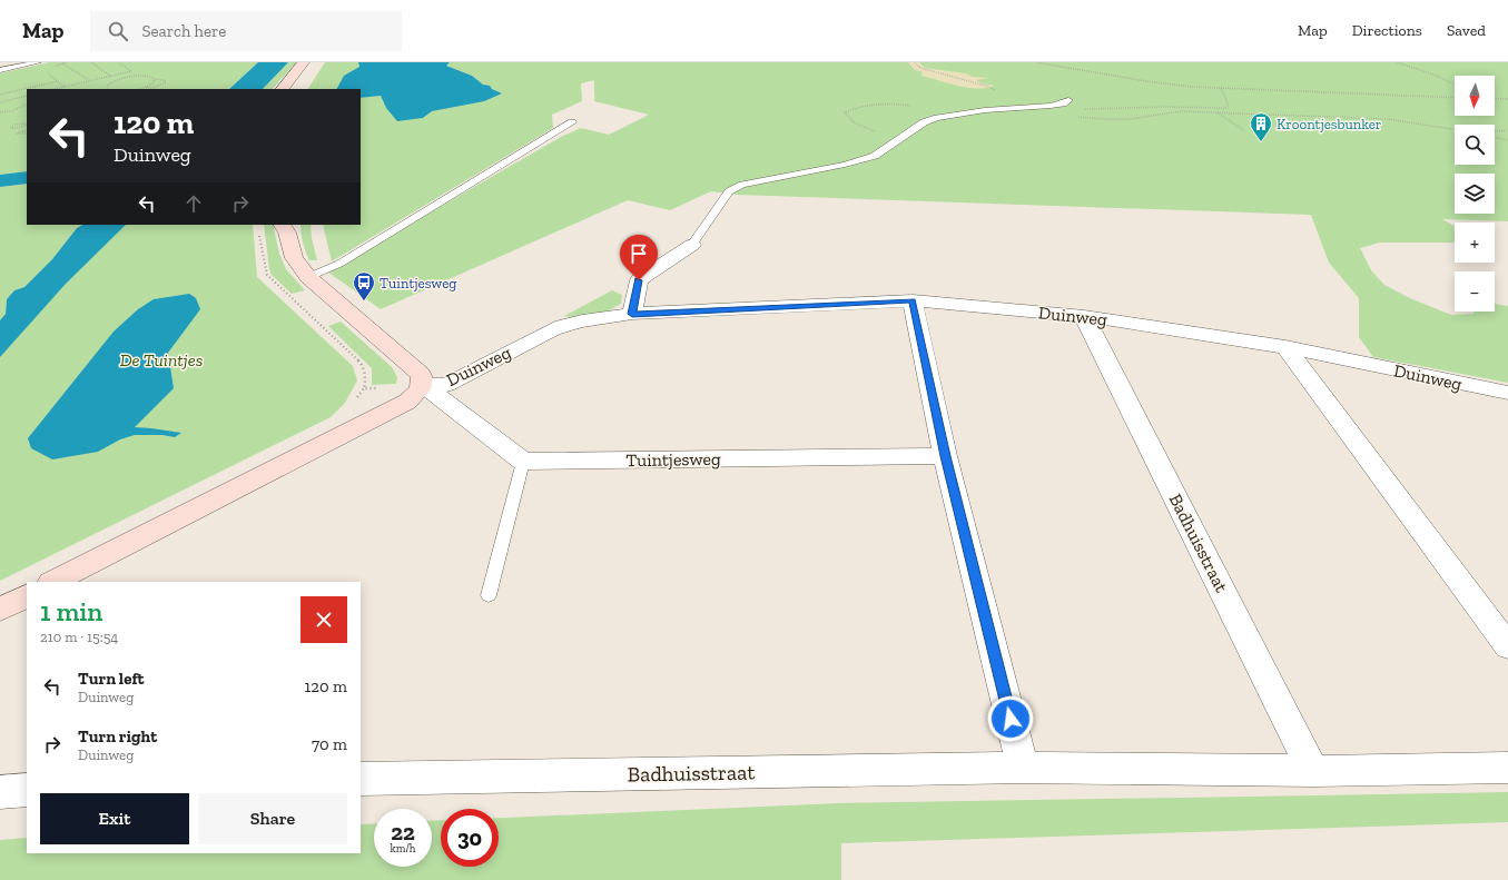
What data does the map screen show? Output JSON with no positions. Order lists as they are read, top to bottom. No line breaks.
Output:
{"streets":{"street":["Duinweg","Tuintjesweg","Badhuisstraat"]},"crossings":[["Duinweg","Badhuisstraat"]],"parks":["De Tuintjes"],"places":{"building":["Kroontjesbunker"],"bus stop":["Tuintjesweg"]},"north":"bottom","page":{"header":"Map","search":"Search here","nav":["Map","Directions","Saved"],"map_buttons":["+","−"],"turn":["120 m","Duinweg"],"heading":["1 min","210 m · 15:54"],"list":[{"name":"Turn left","note":"Duinweg","value":"120 m"},{"name":"Turn right","note":"Duinweg","value":"70 m"}],"buttons":["Exit","Share"],"speed":"22 km/h","limit":"30"}}
